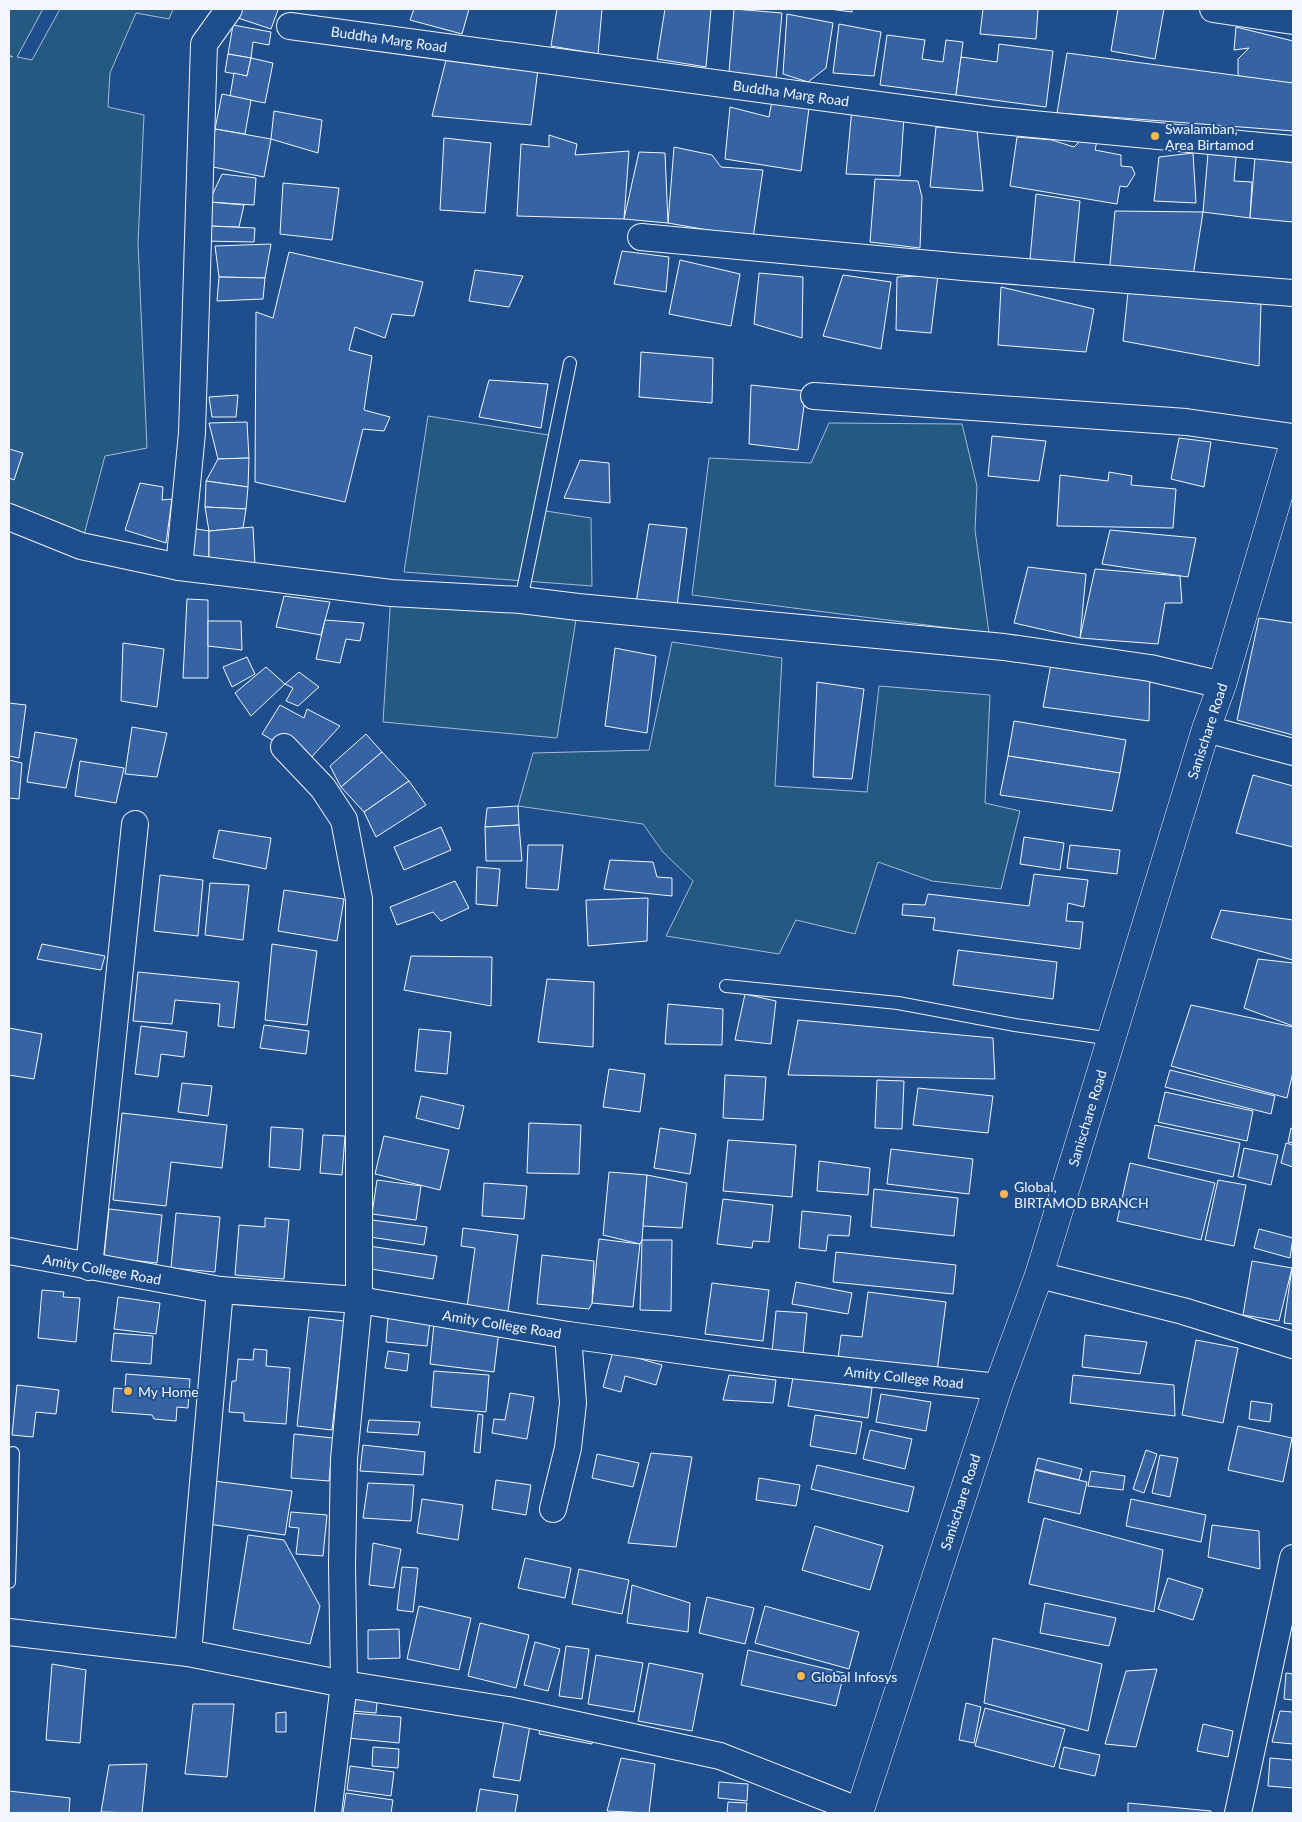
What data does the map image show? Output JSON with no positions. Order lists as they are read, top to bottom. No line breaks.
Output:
{"streets":{"street":["Buddha Marg Road","Sanischare Road","Amity College Road"]},"crossings":[["Sanischare Road","Amity College Road"]],"places":["Swalamban, Area Birtamod","Global, BIRTAMOD BRANCH","My Home","Global Infosys"]}
